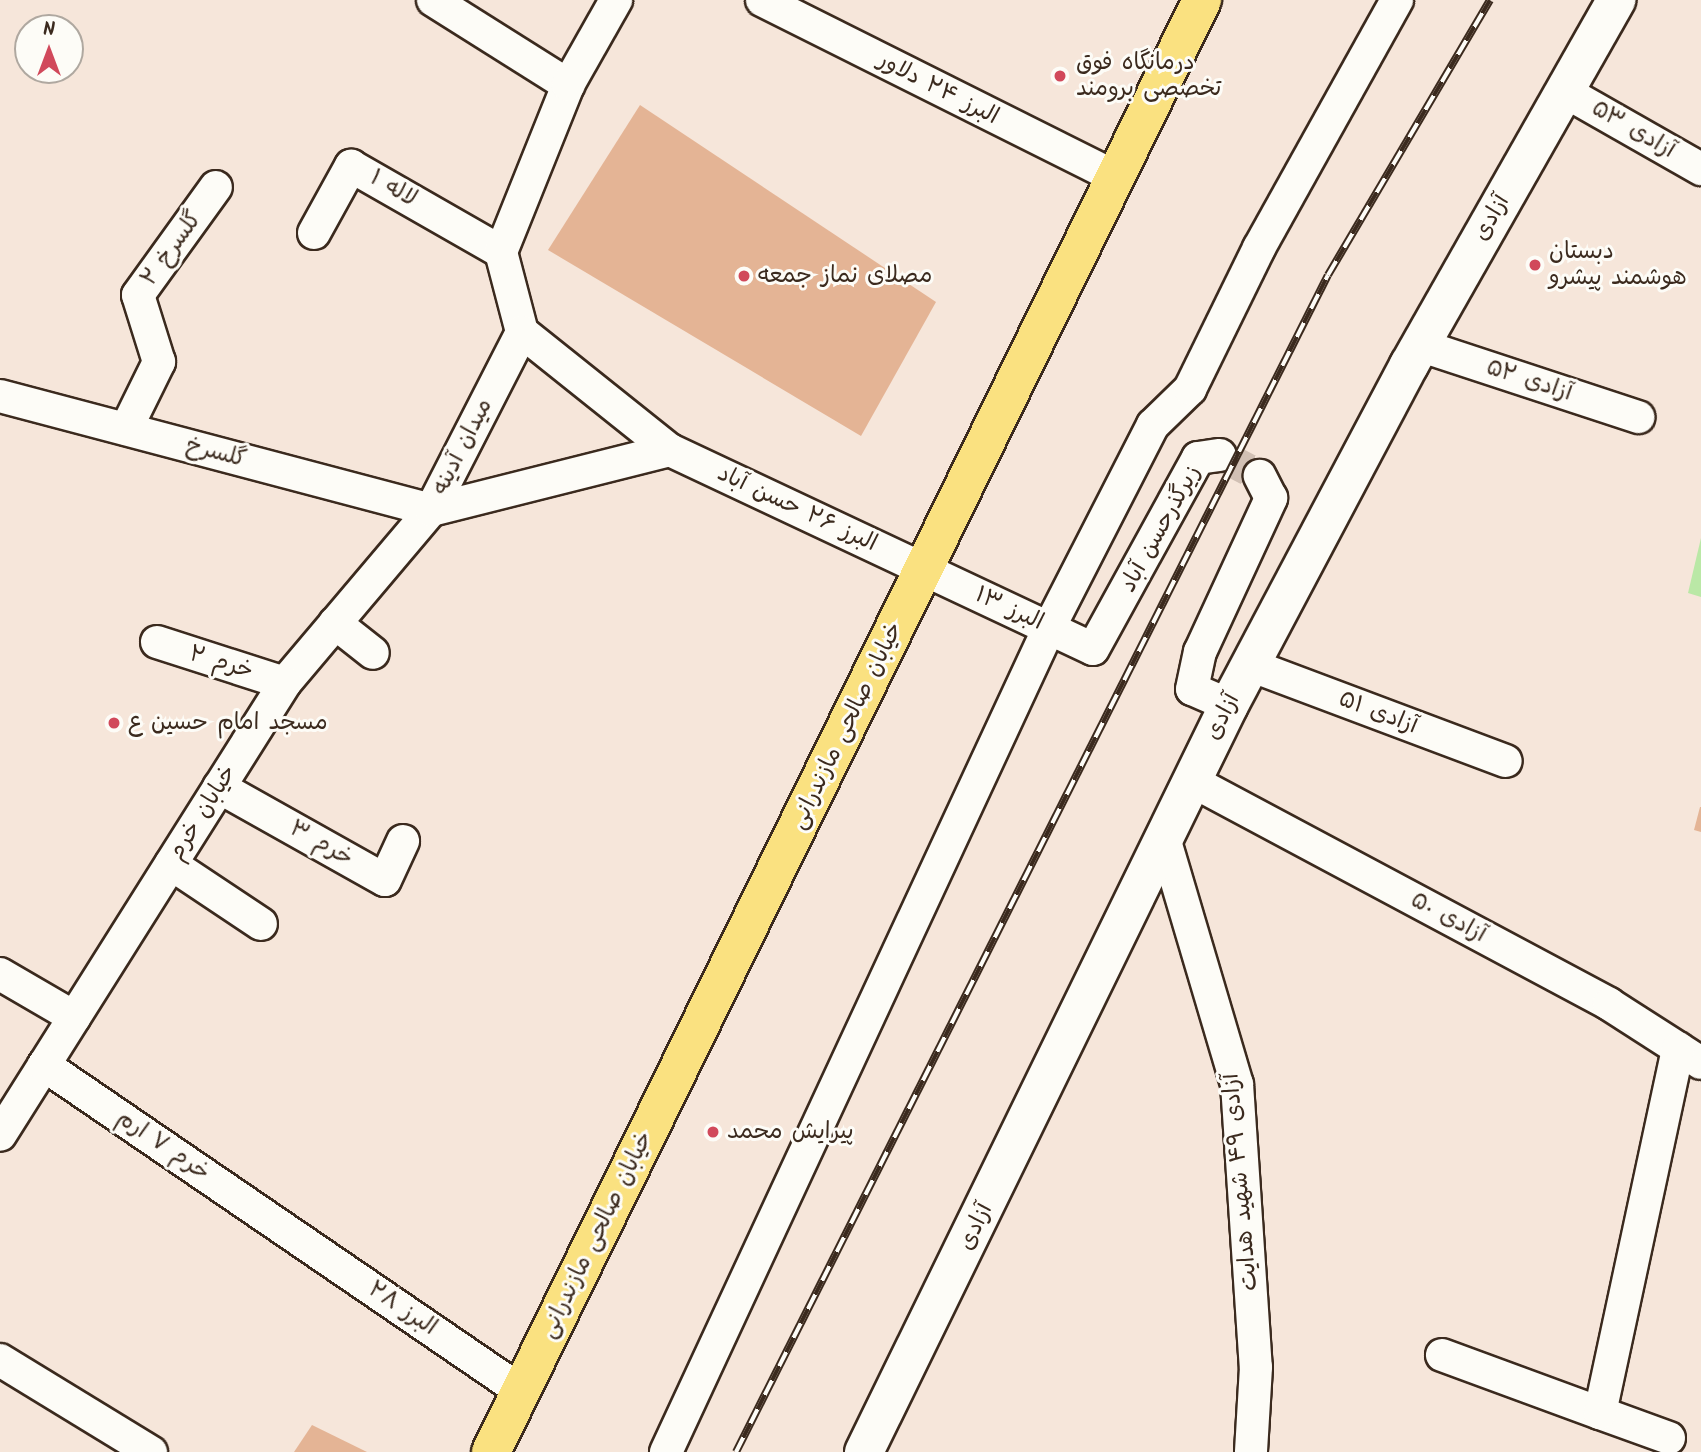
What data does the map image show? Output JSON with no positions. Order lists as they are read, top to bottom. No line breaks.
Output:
{"streets":{"main road":["آزادی","خیابان صالحی مازندرانی"],"street":["البرز ۲۴ دلاور","آزادی ۵۳","لاله ۱","گلسرخ ۲","آزادی ۵۲","میدان آدینه","گلسرخ","البرز ۲۶ حسن آباد","زیرگذرحسن آباد","البرز ۱۳","خرم ۲","آزادی ۵۱","خیابان خرم","خرم ۳","آزادی ۵۰","خرم ۷ ارم","آزادی ۴۹ شهید هدایت","البرز ۲۸"]},"crossings":[["البرز ۲۴ دلاور","خیابان صالحی مازندرانی"],["آزادی ۵۳","آزادی"],["آزادی","آزادی ۵۲"],["آزادی","آزادی ۵۱"],["آزادی","آزادی ۵۰"],["آزادی","آزادی ۴۹ شهید هدایت"],["گلسرخ ۲","گلسرخ"],["میدان آدینه","گلسرخ"],["میدان آدینه","البرز ۲۶ حسن آباد"],["میدان آدینه","خیابان خرم"],["گلسرخ","خیابان خرم"],["البرز ۲۶ حسن آباد","البرز ۱۳"],["البرز ۲۶ حسن آباد","خیابان صالحی مازندرانی"],["زیرگذرحسن آباد","البرز ۱۳"],["البرز ۱۳","خیابان صالحی مازندرانی"],["خرم ۲","خیابان خرم"],["خیابان صالحی مازندرانی","البرز ۲۸"],["خیابان خرم","خرم ۳"],["خیابان خرم","خرم ۷ ارم"],["خرم ۷ ارم","البرز ۲۸"]],"places":["درمانگاه فوق تخصصی برومند","دبستان هوشمند پیشرو","مصلای نماز جمعه","مسجد امام حسین ع","پیرایش محمد"],"north":"top"}
